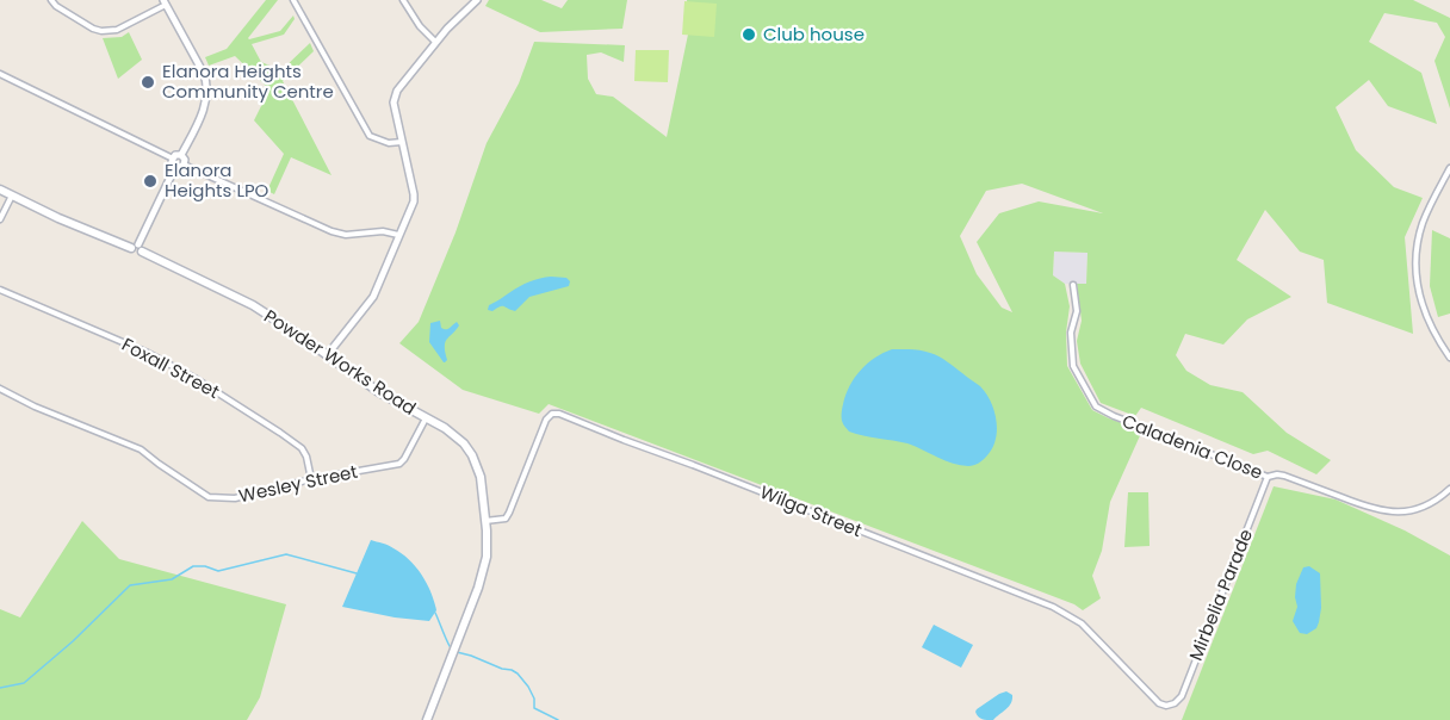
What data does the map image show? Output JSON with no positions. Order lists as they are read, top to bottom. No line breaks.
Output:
{"streets":{"main road":["Powder Works Road"],"street":["Foxall Street","Caladenia Close","Wesley Street","Wilga Street","Mirbelia Parade"]},"crossings":[["Powder Works Road","Wesley Street"],["Powder Works Road","Wilga Street"],["Foxall Street","Wesley Street"],["Caladenia Close","Mirbelia Parade"],["Wilga Street","Mirbelia Parade"]],"places":["Club house","Elanora Heights Community Centre","Elanora Heights LPO"]}
